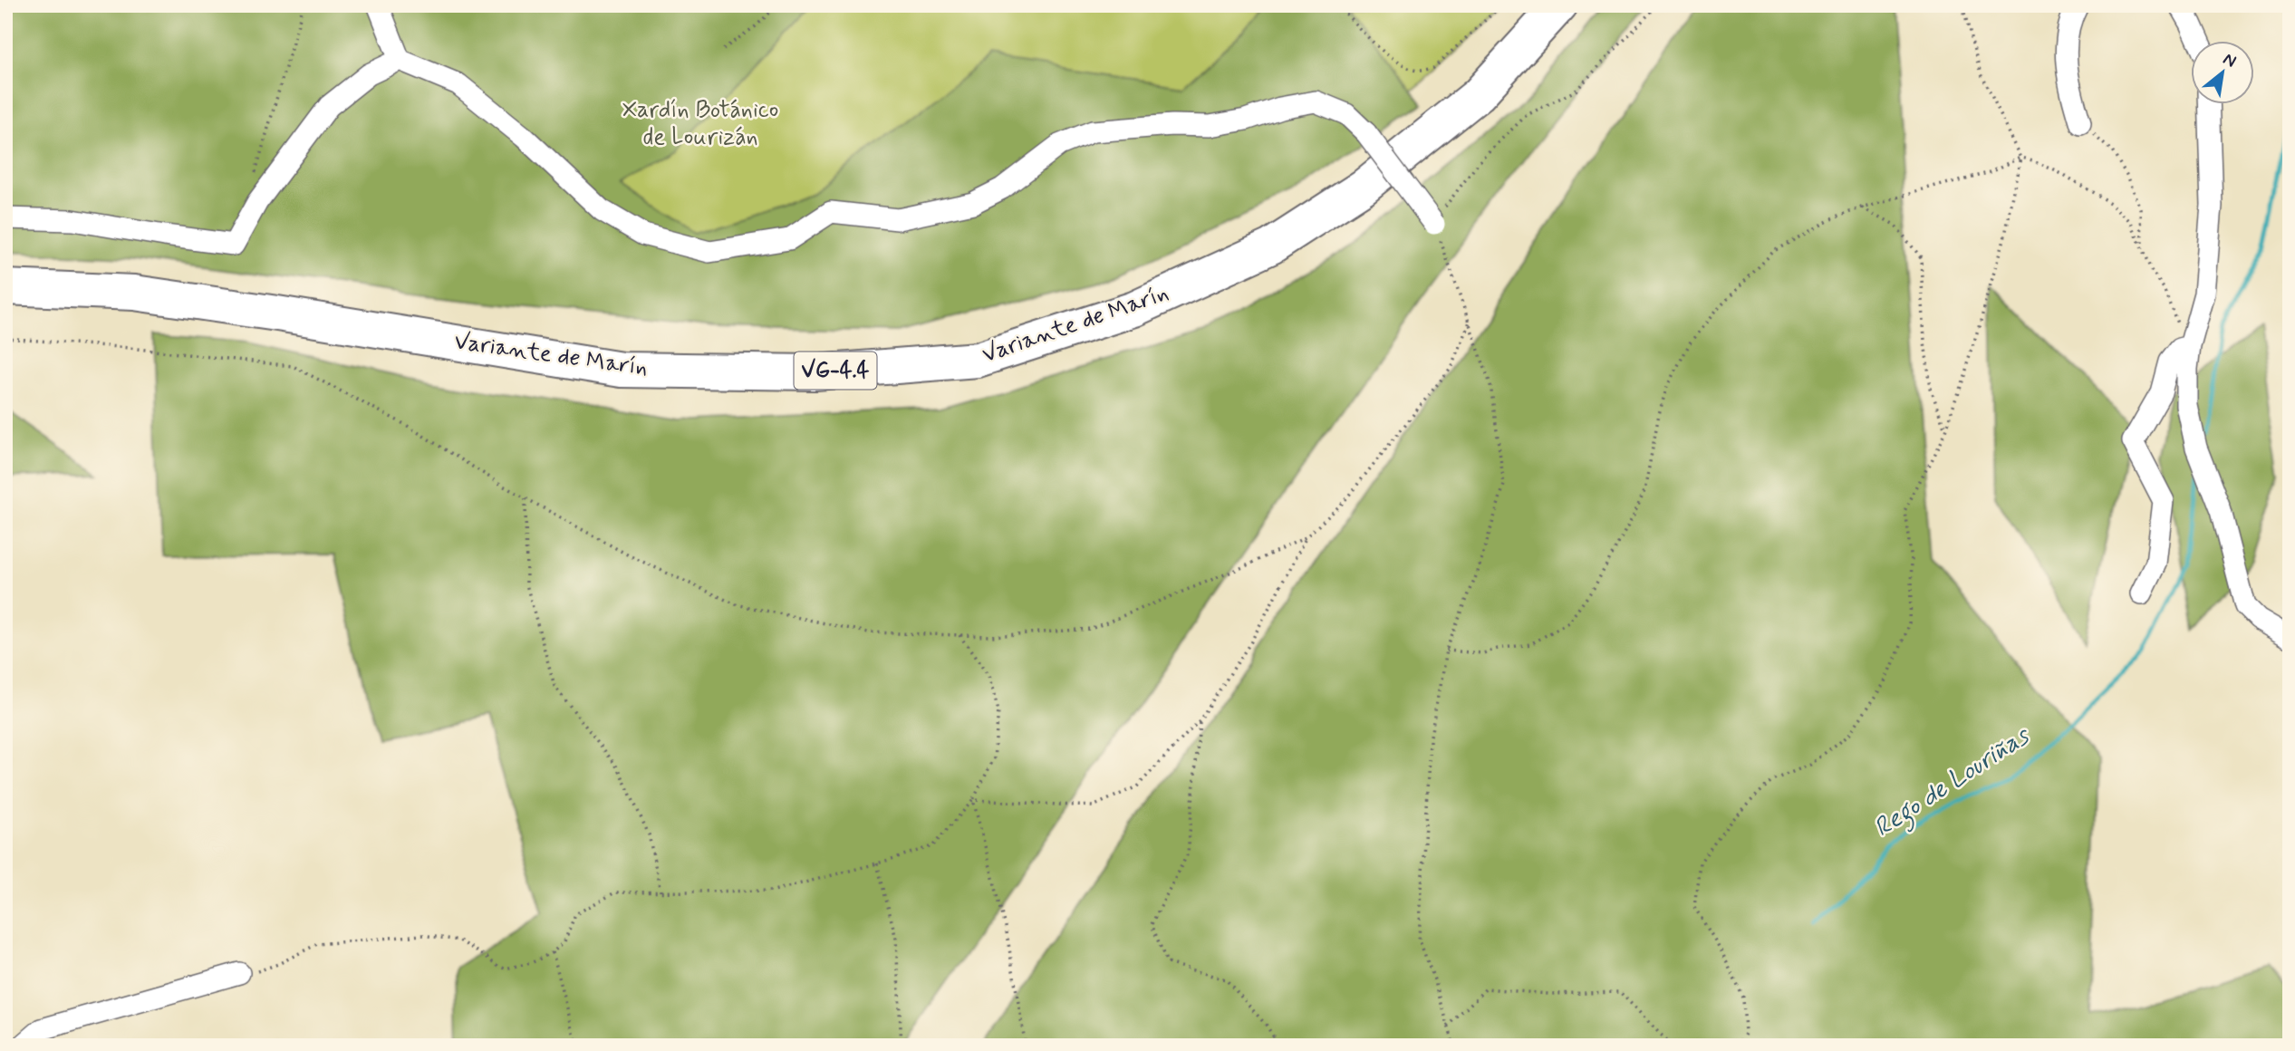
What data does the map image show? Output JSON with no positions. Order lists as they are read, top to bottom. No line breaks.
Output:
{"streets":{"highway":["Variante de Marín","VG-4.4"]},"water":["Rego de Louriñas"],"parks":["Xardín Botánico de Lourizán"],"north":"top right"}
